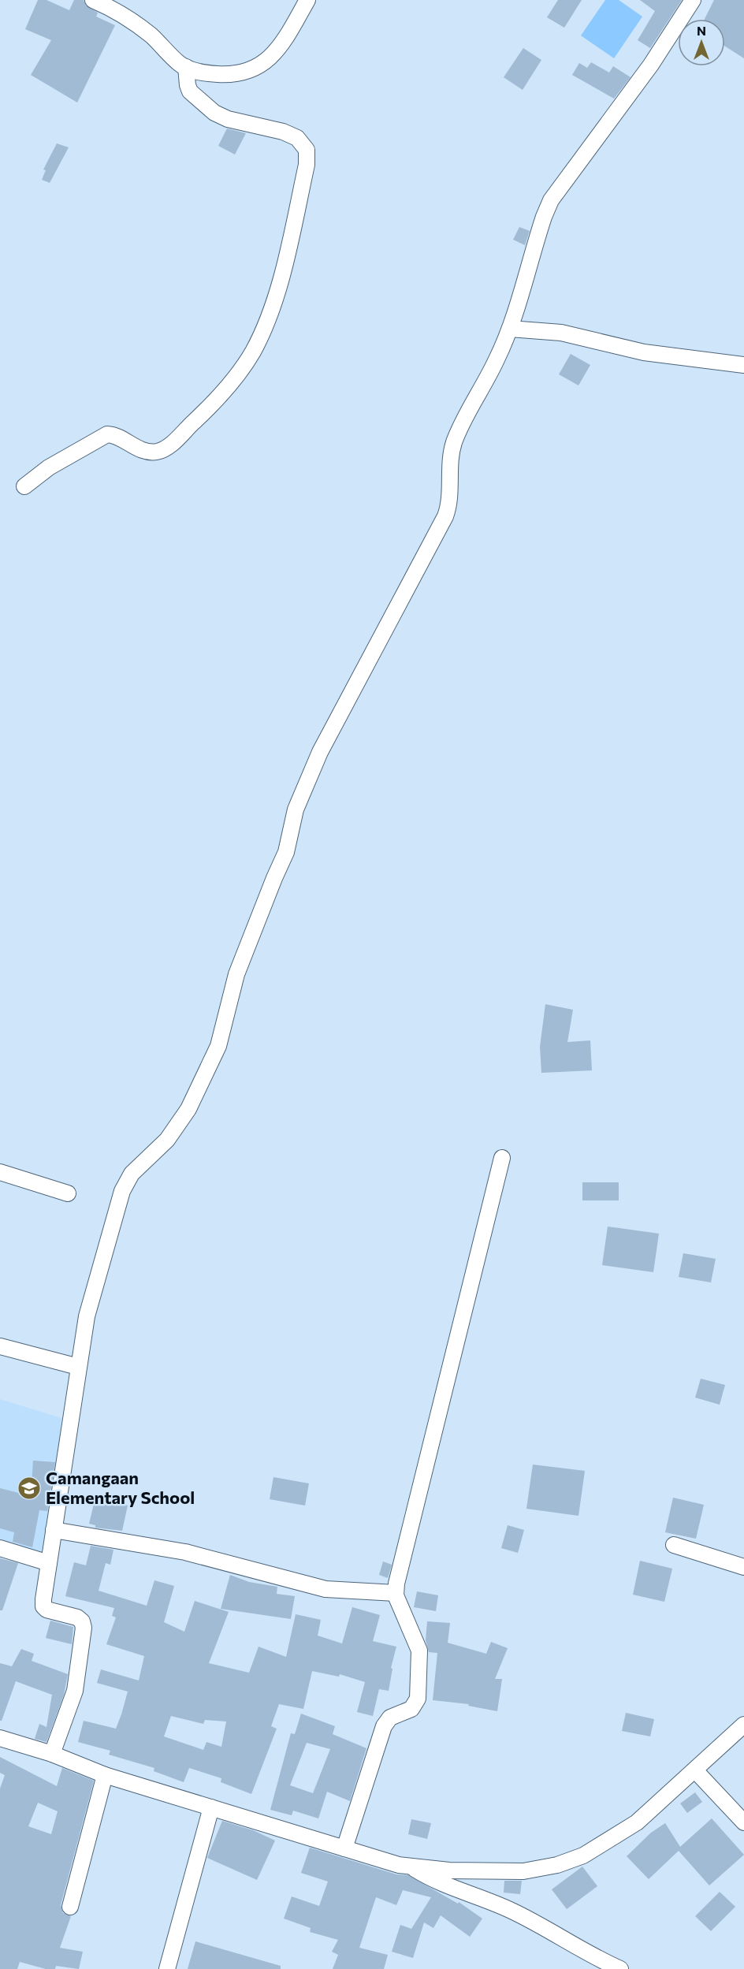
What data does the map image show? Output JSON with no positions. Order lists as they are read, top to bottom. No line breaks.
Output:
{"places":{"school or university":["Camangaan Elementary School"]},"north":"top"}
